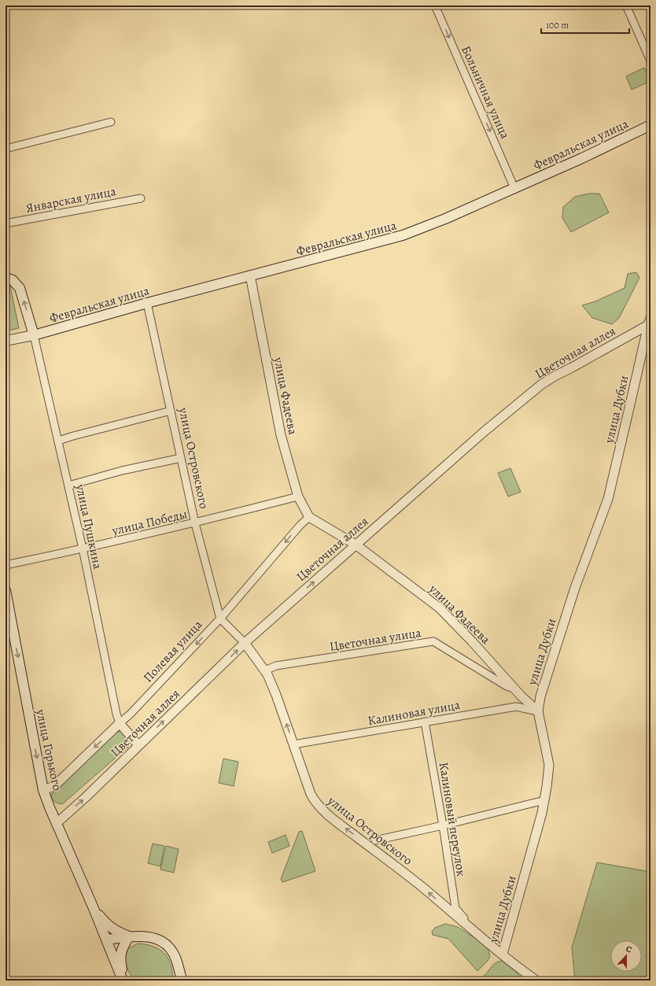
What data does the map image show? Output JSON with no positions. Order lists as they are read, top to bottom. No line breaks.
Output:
{"streets":{"main road":["Февральская улица","улица Горького"],"street":["Больничная улица","Январская улица","Цветочная аллея","улица Фадеева","улица Дубки","улица Островского","улица Победы","улица Пушкина","Цветочная улица","Полевая улица","Калиновая улица","Калиновый переулок"]},"crossings":[["Больничная улица","Февральская улица"],["Февральская улица","улица Фадеева"],["Февральская улица","улица Островского"],["Февральская улица","улица Пушкина"],["Цветочная аллея","улица Фадеева"],["Цветочная аллея","улица Дубки"],["Цветочная аллея","улица Островского"],["Цветочная аллея","улица Горького"],["улица Фадеева","улица Дубки"],["улица Фадеева","улица Победы"],["улица Фадеева","Цветочная улица"],["улица Фадеева","Полевая улица"],["улица Фадеева","Калиновая улица"],["улица Дубки","улица Островского"],["улица Дубки","Калиновая улица"],["улица Островского","улица Победы"],["улица Островского","Цветочная улица"],["улица Островского","Полевая улица"],["улица Островского","Калиновая улица"],["улица Победы","улица Пушкина"],["улица Пушкина","Полевая улица"],["Полевая улица","улица Горького"],["Калиновая улица","Калиновый переулок"]],"one_way":["Больничная улица","Цветочная аллея","улица Островского","Полевая улица","улица Горького"],"scale_bar":"100 m","north":"top"}
